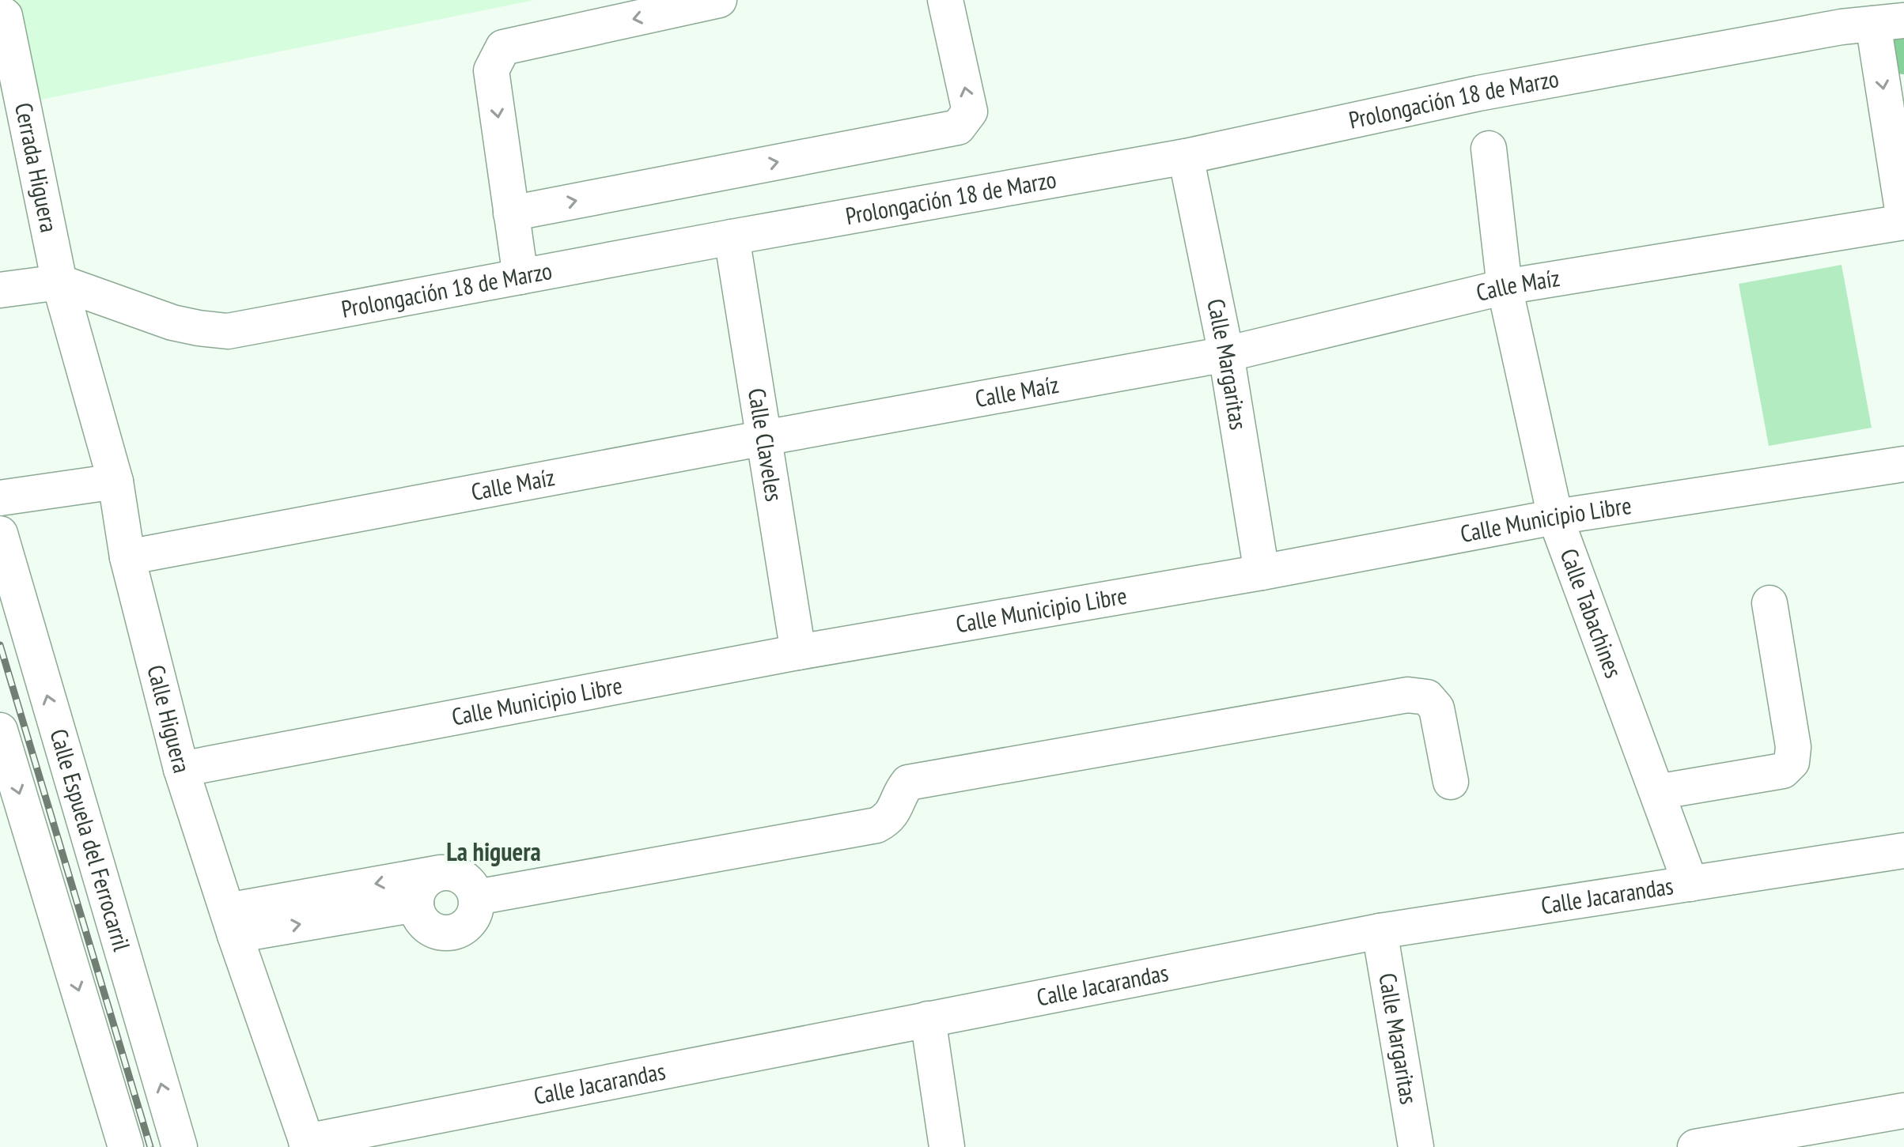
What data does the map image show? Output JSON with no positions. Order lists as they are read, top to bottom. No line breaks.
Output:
{"streets":{"street":["Prolongación 18 de Marzo","Cerrada Higuera","Calle Maíz","Calle Margaritas","Calle Claveles","Calle Municipio Libre","Calle Tabachines","Calle Higuera","Calle Espuela del Ferrocarril","Calle Jacarandas"]},"crossings":[["Prolongación 18 de Marzo","Cerrada Higuera"],["Prolongación 18 de Marzo","Calle Margaritas"],["Prolongación 18 de Marzo","Calle Claveles"],["Prolongación 18 de Marzo","Calle Higuera"],["Cerrada Higuera","Calle Higuera"],["Calle Maíz","Calle Margaritas"],["Calle Maíz","Calle Claveles"],["Calle Maíz","Calle Tabachines"],["Calle Maíz","Calle Higuera"],["Calle Margaritas","Calle Municipio Libre"],["Calle Margaritas","Calle Jacarandas"],["Calle Claveles","Calle Municipio Libre"],["Calle Municipio Libre","Calle Tabachines"],["Calle Municipio Libre","Calle Higuera"],["Calle Tabachines","Calle Jacarandas"],["Calle Higuera","Calle Jacarandas"]],"districts":["La higuera"]}
